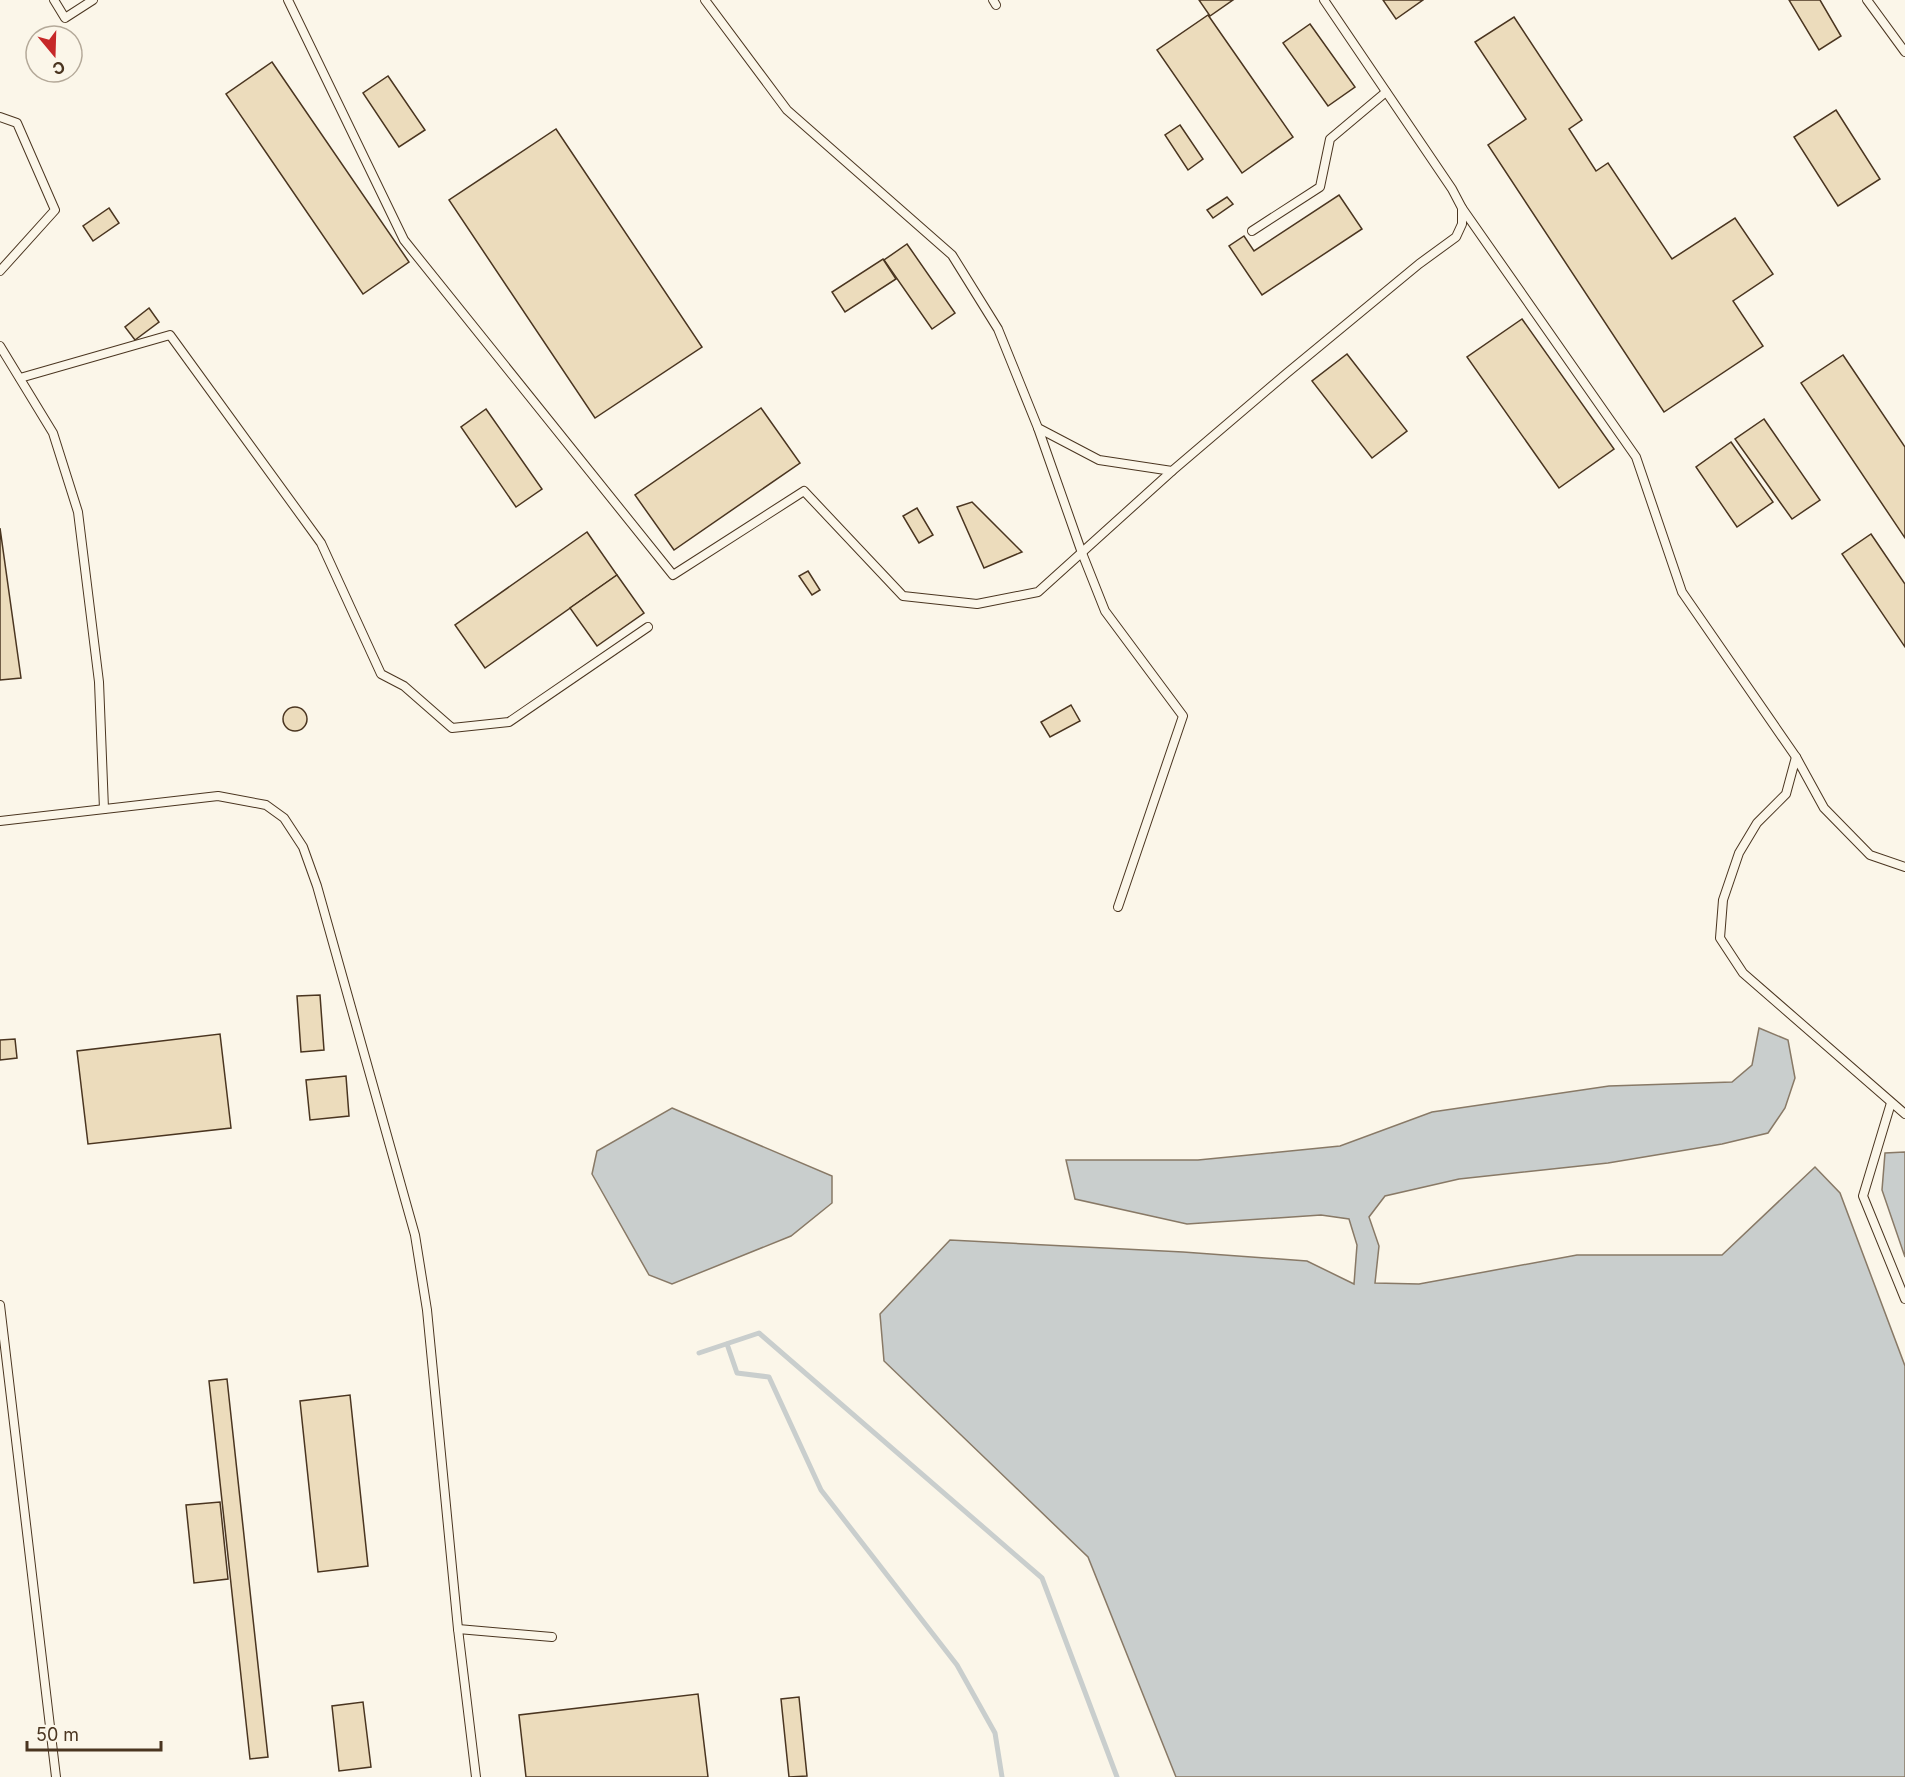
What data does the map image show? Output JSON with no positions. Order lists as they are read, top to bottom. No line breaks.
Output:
{"scale_bar":"50 m","north":"bottom"}
